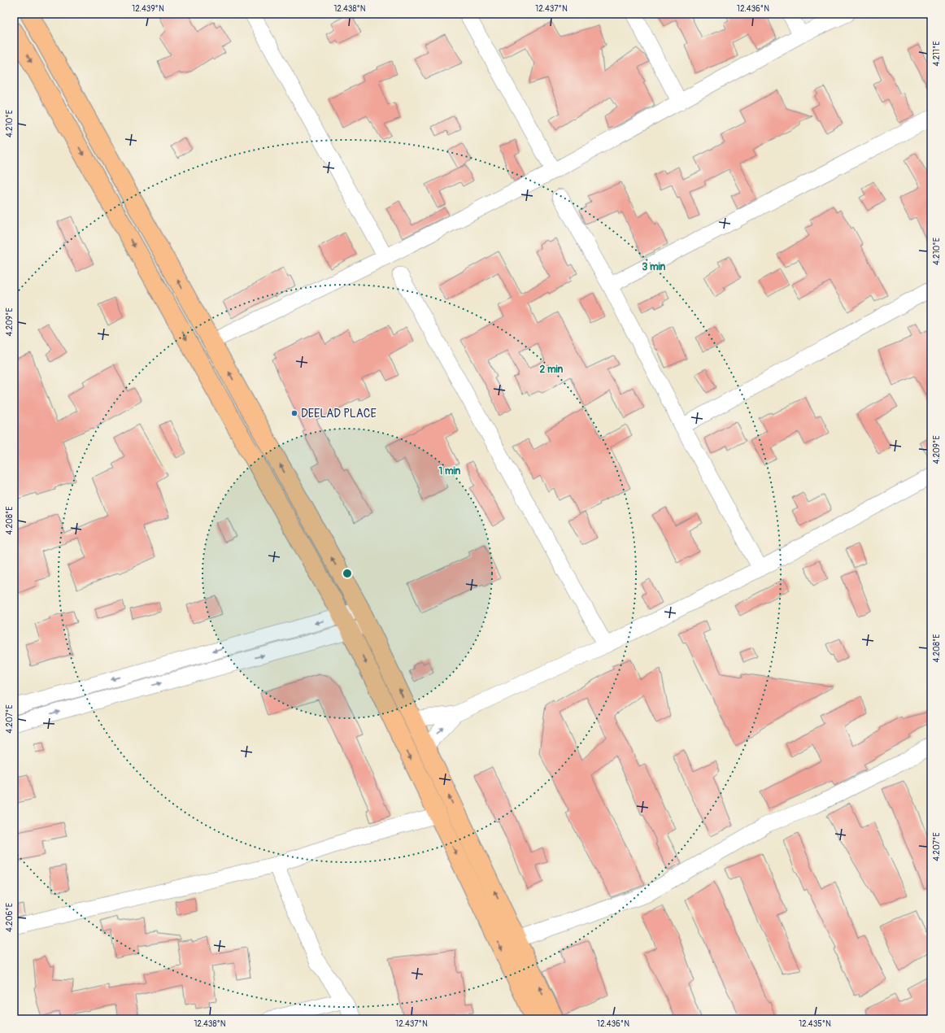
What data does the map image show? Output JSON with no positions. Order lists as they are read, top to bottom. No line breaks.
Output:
{"places":["DEELAD PLACE"],"coordinates":["12.439°N","12.438°N","12.437°N","12.436°N","4.211°E","4.210°E","4.209°E","4.208°E","4.207°E","4.206°E","12.435°N"],"rings":["3 min","2 min","1 min"]}
